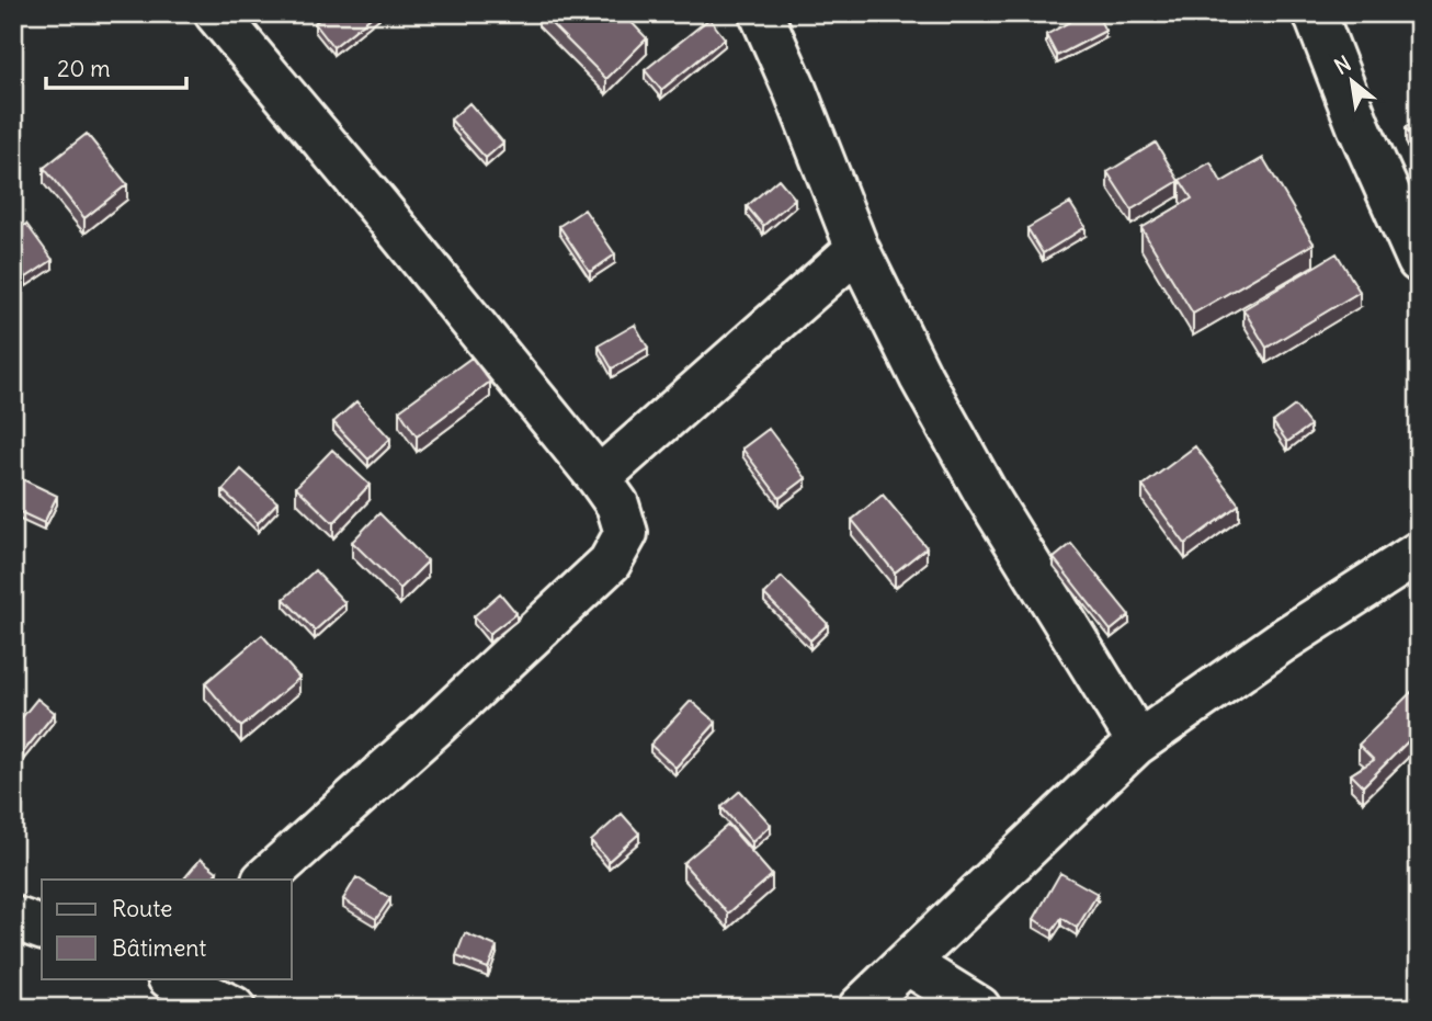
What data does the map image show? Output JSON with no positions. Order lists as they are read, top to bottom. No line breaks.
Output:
{"legend":["Route","Bâtiment"],"scale_bar":"20 m","north":"top left"}
